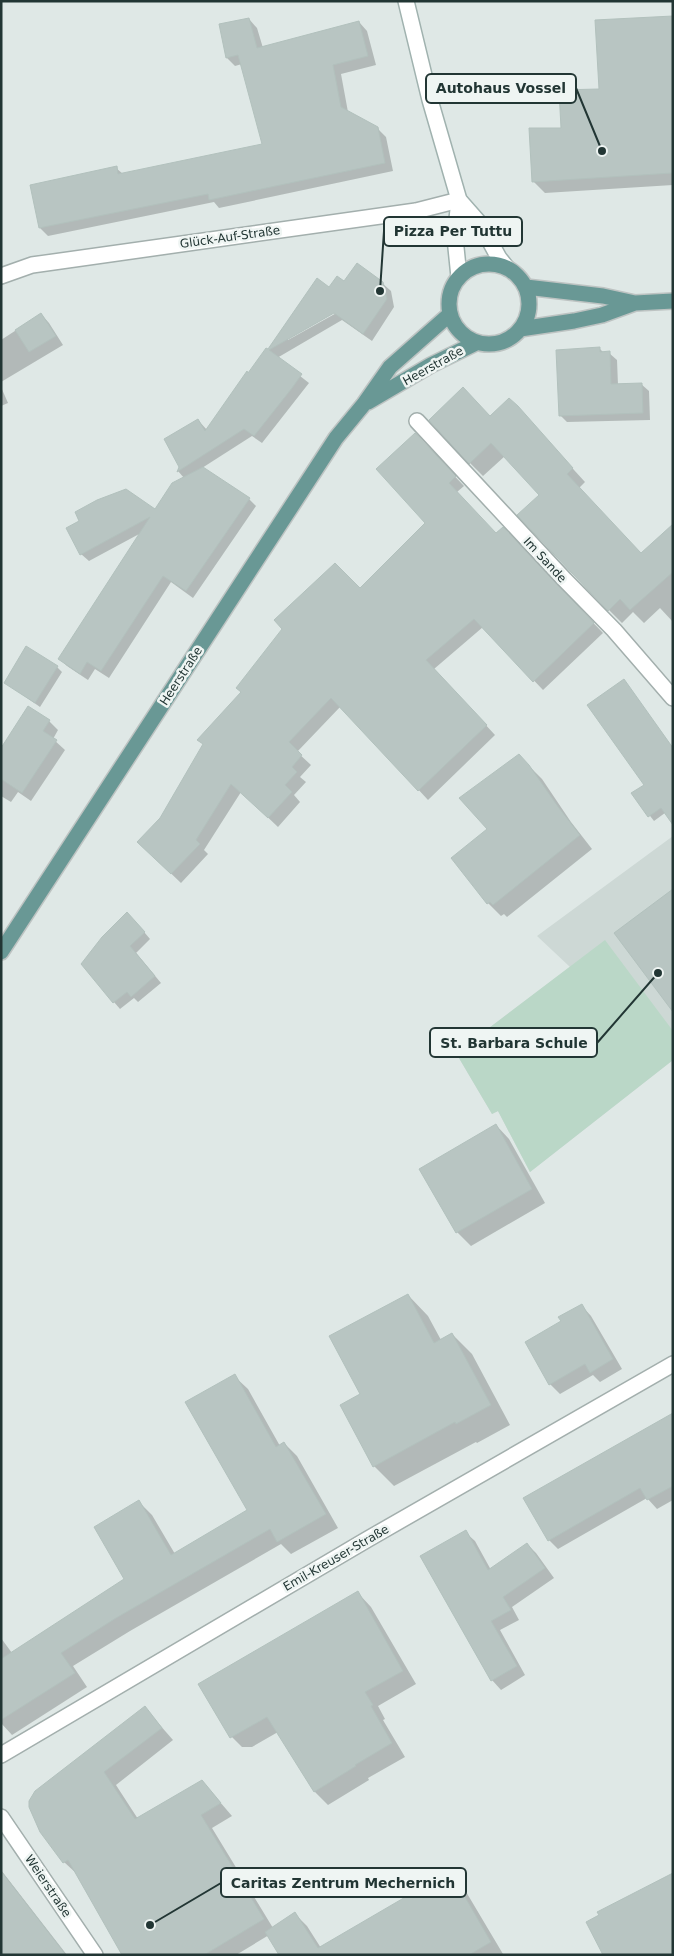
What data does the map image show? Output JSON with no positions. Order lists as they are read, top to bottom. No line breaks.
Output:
{"streets":{"main road":["Heerstraße"],"street":["Glück-Auf-Straße","Im Sande","Emil-Kreuser-Straße","Weierstraße"]},"places":["Autohaus Vossel","Pizza Per Tuttu","St. Barbara Schule","Caritas Zentrum Mechernich"]}
